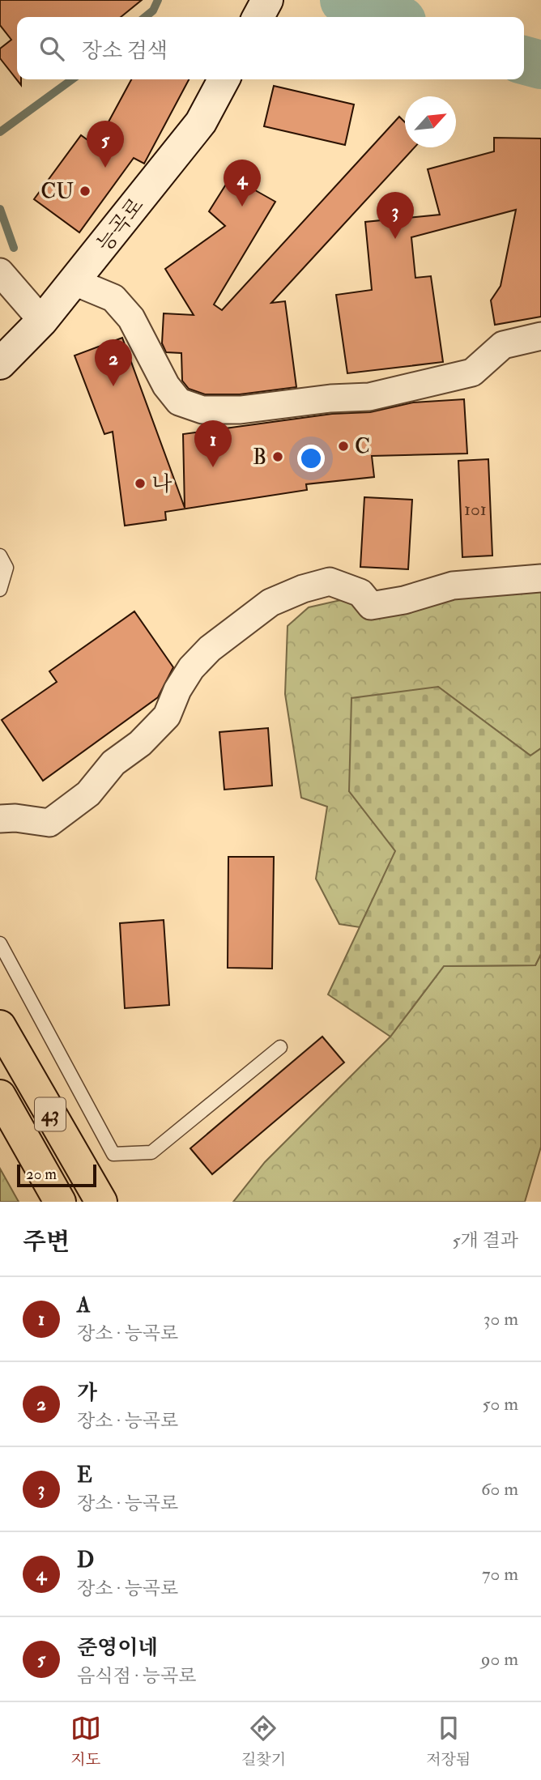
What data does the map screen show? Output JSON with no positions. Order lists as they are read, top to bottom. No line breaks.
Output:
{"streets":{"highway":["43"],"street":["능곡로"]},"places":["CU","C","B","나"],"house_numbers":["101"],"scale_bar":"20 m","north":"top right","page":{"search":"장소 검색","pins":["5","4","3","2","1"],"scale":"20 m","heading":["주변","5개 결과"],"list":[{"mark":"1","name":"A","note":"장소 · 능곡로","value":"30 m"},{"mark":"2","name":"가","note":"장소 · 능곡로","value":"50 m"},{"mark":"3","name":"E","note":"장소 · 능곡로","value":"60 m"},{"mark":"4","name":"D","note":"장소 · 능곡로","value":"70 m"},{"mark":"5","name":"준영이네","note":"음식점 · 능곡로","value":"90 m"}],"nav":["지도","길찾기","저장됨"]}}
